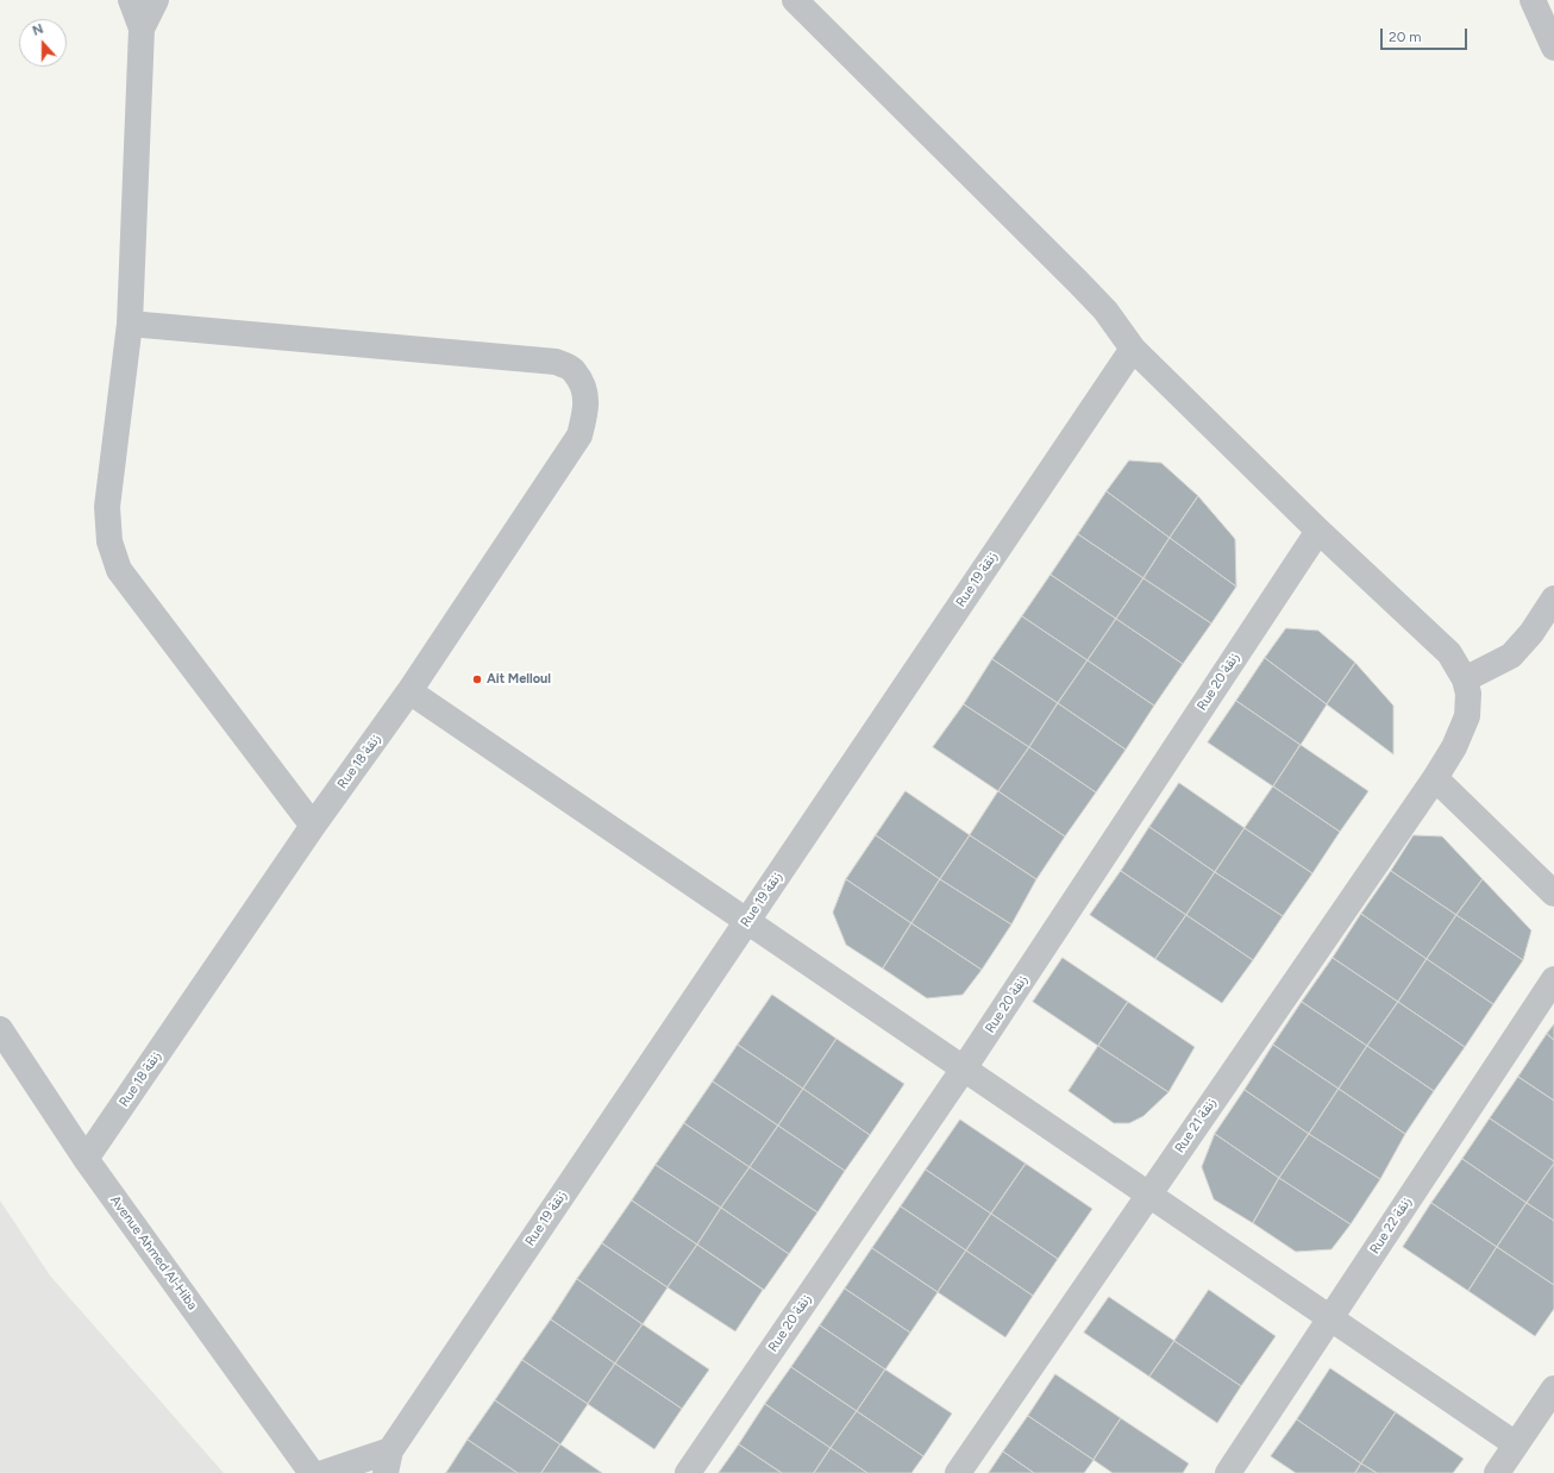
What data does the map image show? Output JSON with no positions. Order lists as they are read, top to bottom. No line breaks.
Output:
{"streets":{"street":["Rue 19 زنقة","Rue 20 زنقة","Rue 18 زنقة","Rue 21 زنقة","Rue 22 زنقة","Avenue Ahmed Al-Hiba"]},"crossings":[["Rue 18 زنقة","Avenue Ahmed Al-Hiba"]],"places":["Ait Melloul"],"scale_bar":"20 m","north":"top"}
